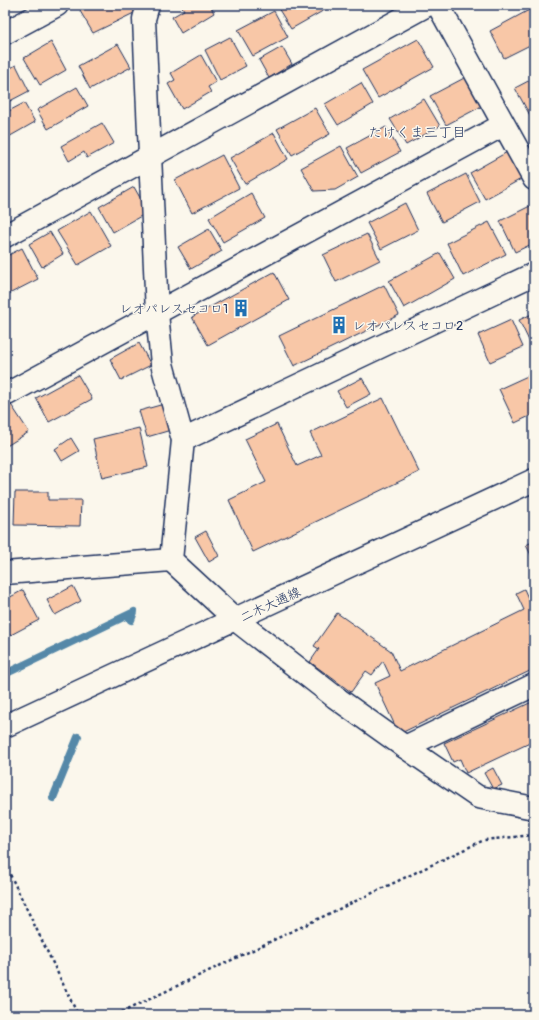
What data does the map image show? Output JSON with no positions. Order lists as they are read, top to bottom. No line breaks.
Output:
{"streets":{"street":["二木大通線"]},"districts":["たけくま三丁目"],"places":{"building":["レオパレスセコロ1","レオパレスセコロ2"]}}
